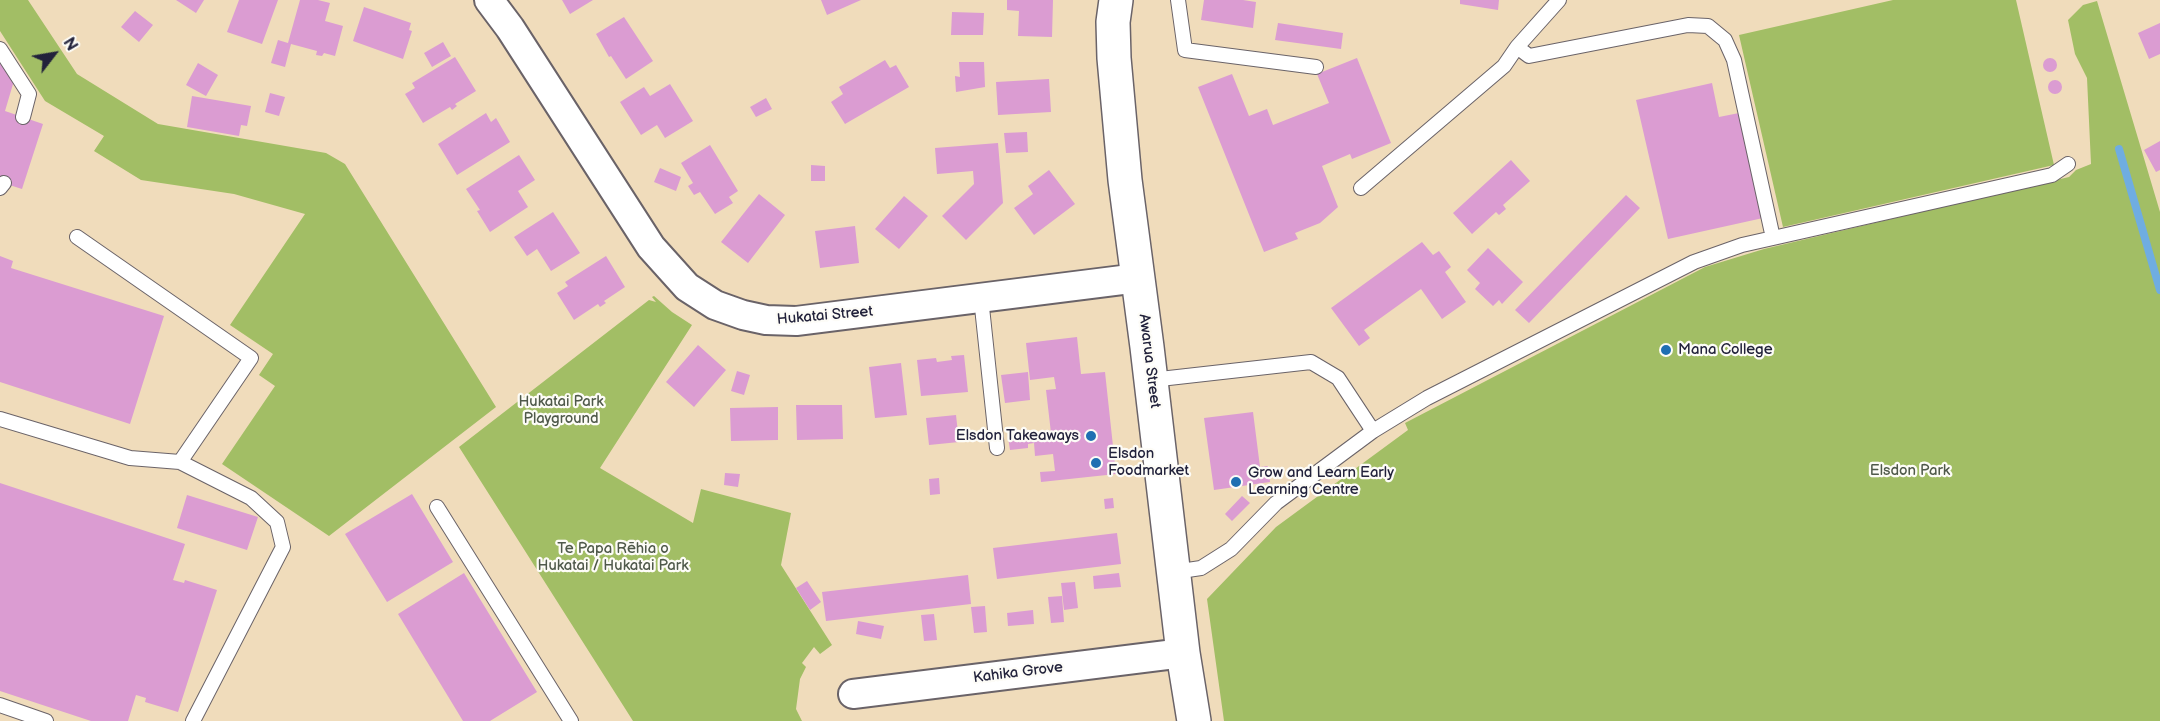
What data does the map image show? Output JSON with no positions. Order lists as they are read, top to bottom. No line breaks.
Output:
{"streets":{"street":["Hukatai Street","Awarua Street","Kahika Grove"]},"crossings":[["Hukatai Street","Awarua Street"],["Awarua Street","Kahika Grove"]],"parks":["Hukatai Park Playground","Elsdon Park","Te Papa Rēhia o Hukatai / Hukatai Park"],"places":["Mana College","Elsdon Takeaways","Elsdon Foodmarket","Grow and Learn Early Learning Centre"],"north":"top right"}
